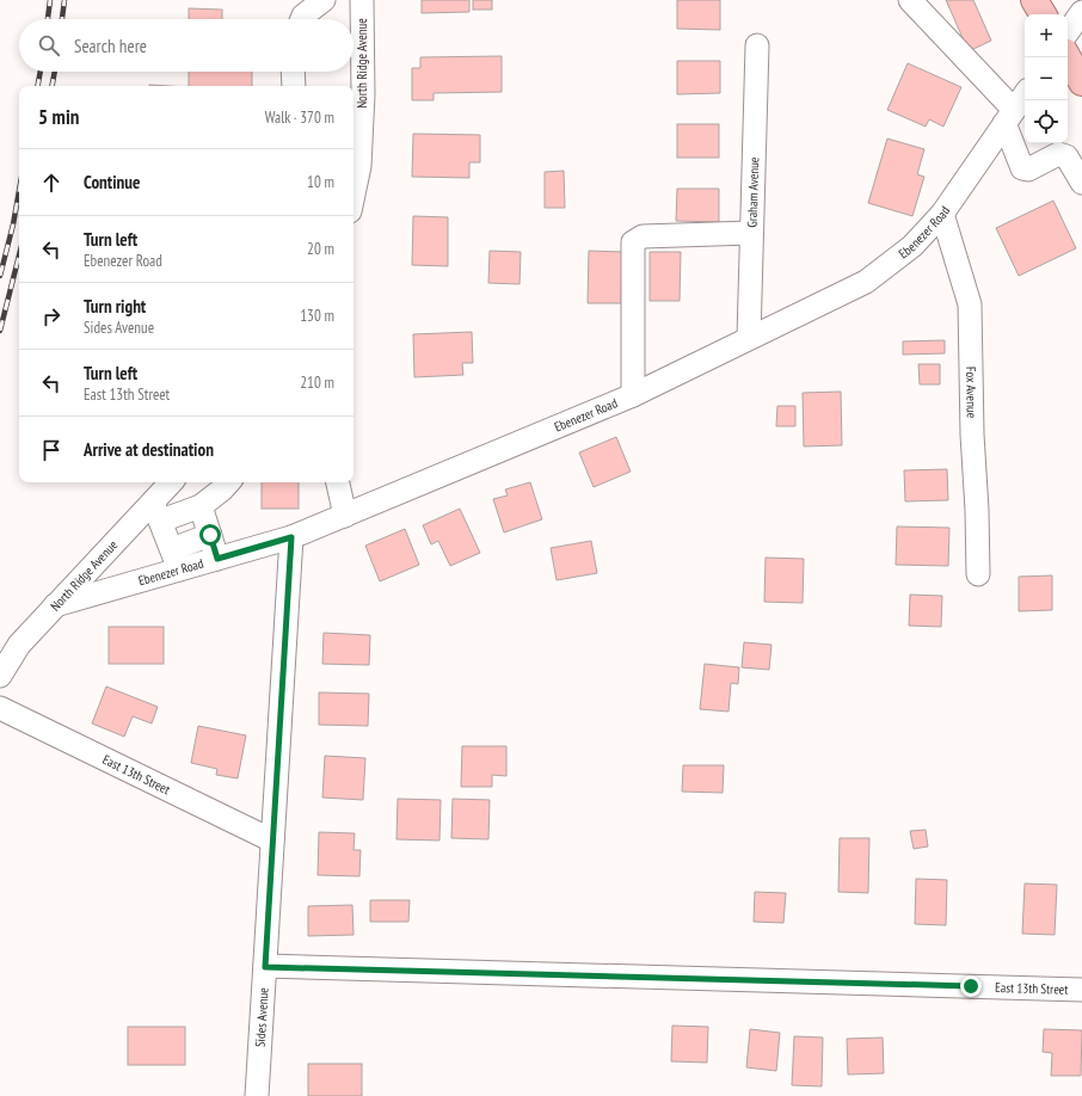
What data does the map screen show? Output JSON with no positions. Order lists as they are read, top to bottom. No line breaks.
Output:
{"streets":{"street":["North Ridge Avenue","Graham Avenue","Ebenezer Road","Fox Avenue","East 13th Street","Sides Avenue"]},"crossings":[["North Ridge Avenue","Ebenezer Road"],["Graham Avenue","Ebenezer Road"],["Ebenezer Road","Fox Avenue"],["Ebenezer Road","Sides Avenue"],["East 13th Street","Sides Avenue"]],"page":{"map_buttons":["+","−"],"search":"Search here","heading":["5 min","Walk · 370 m"],"list":[["Continue","10 m"],["Turn left","Ebenezer Road","20 m"],["Turn right","Sides Avenue","130 m"],["Turn left","East 13th Street","210 m"],"Arrive at destination"]}}
